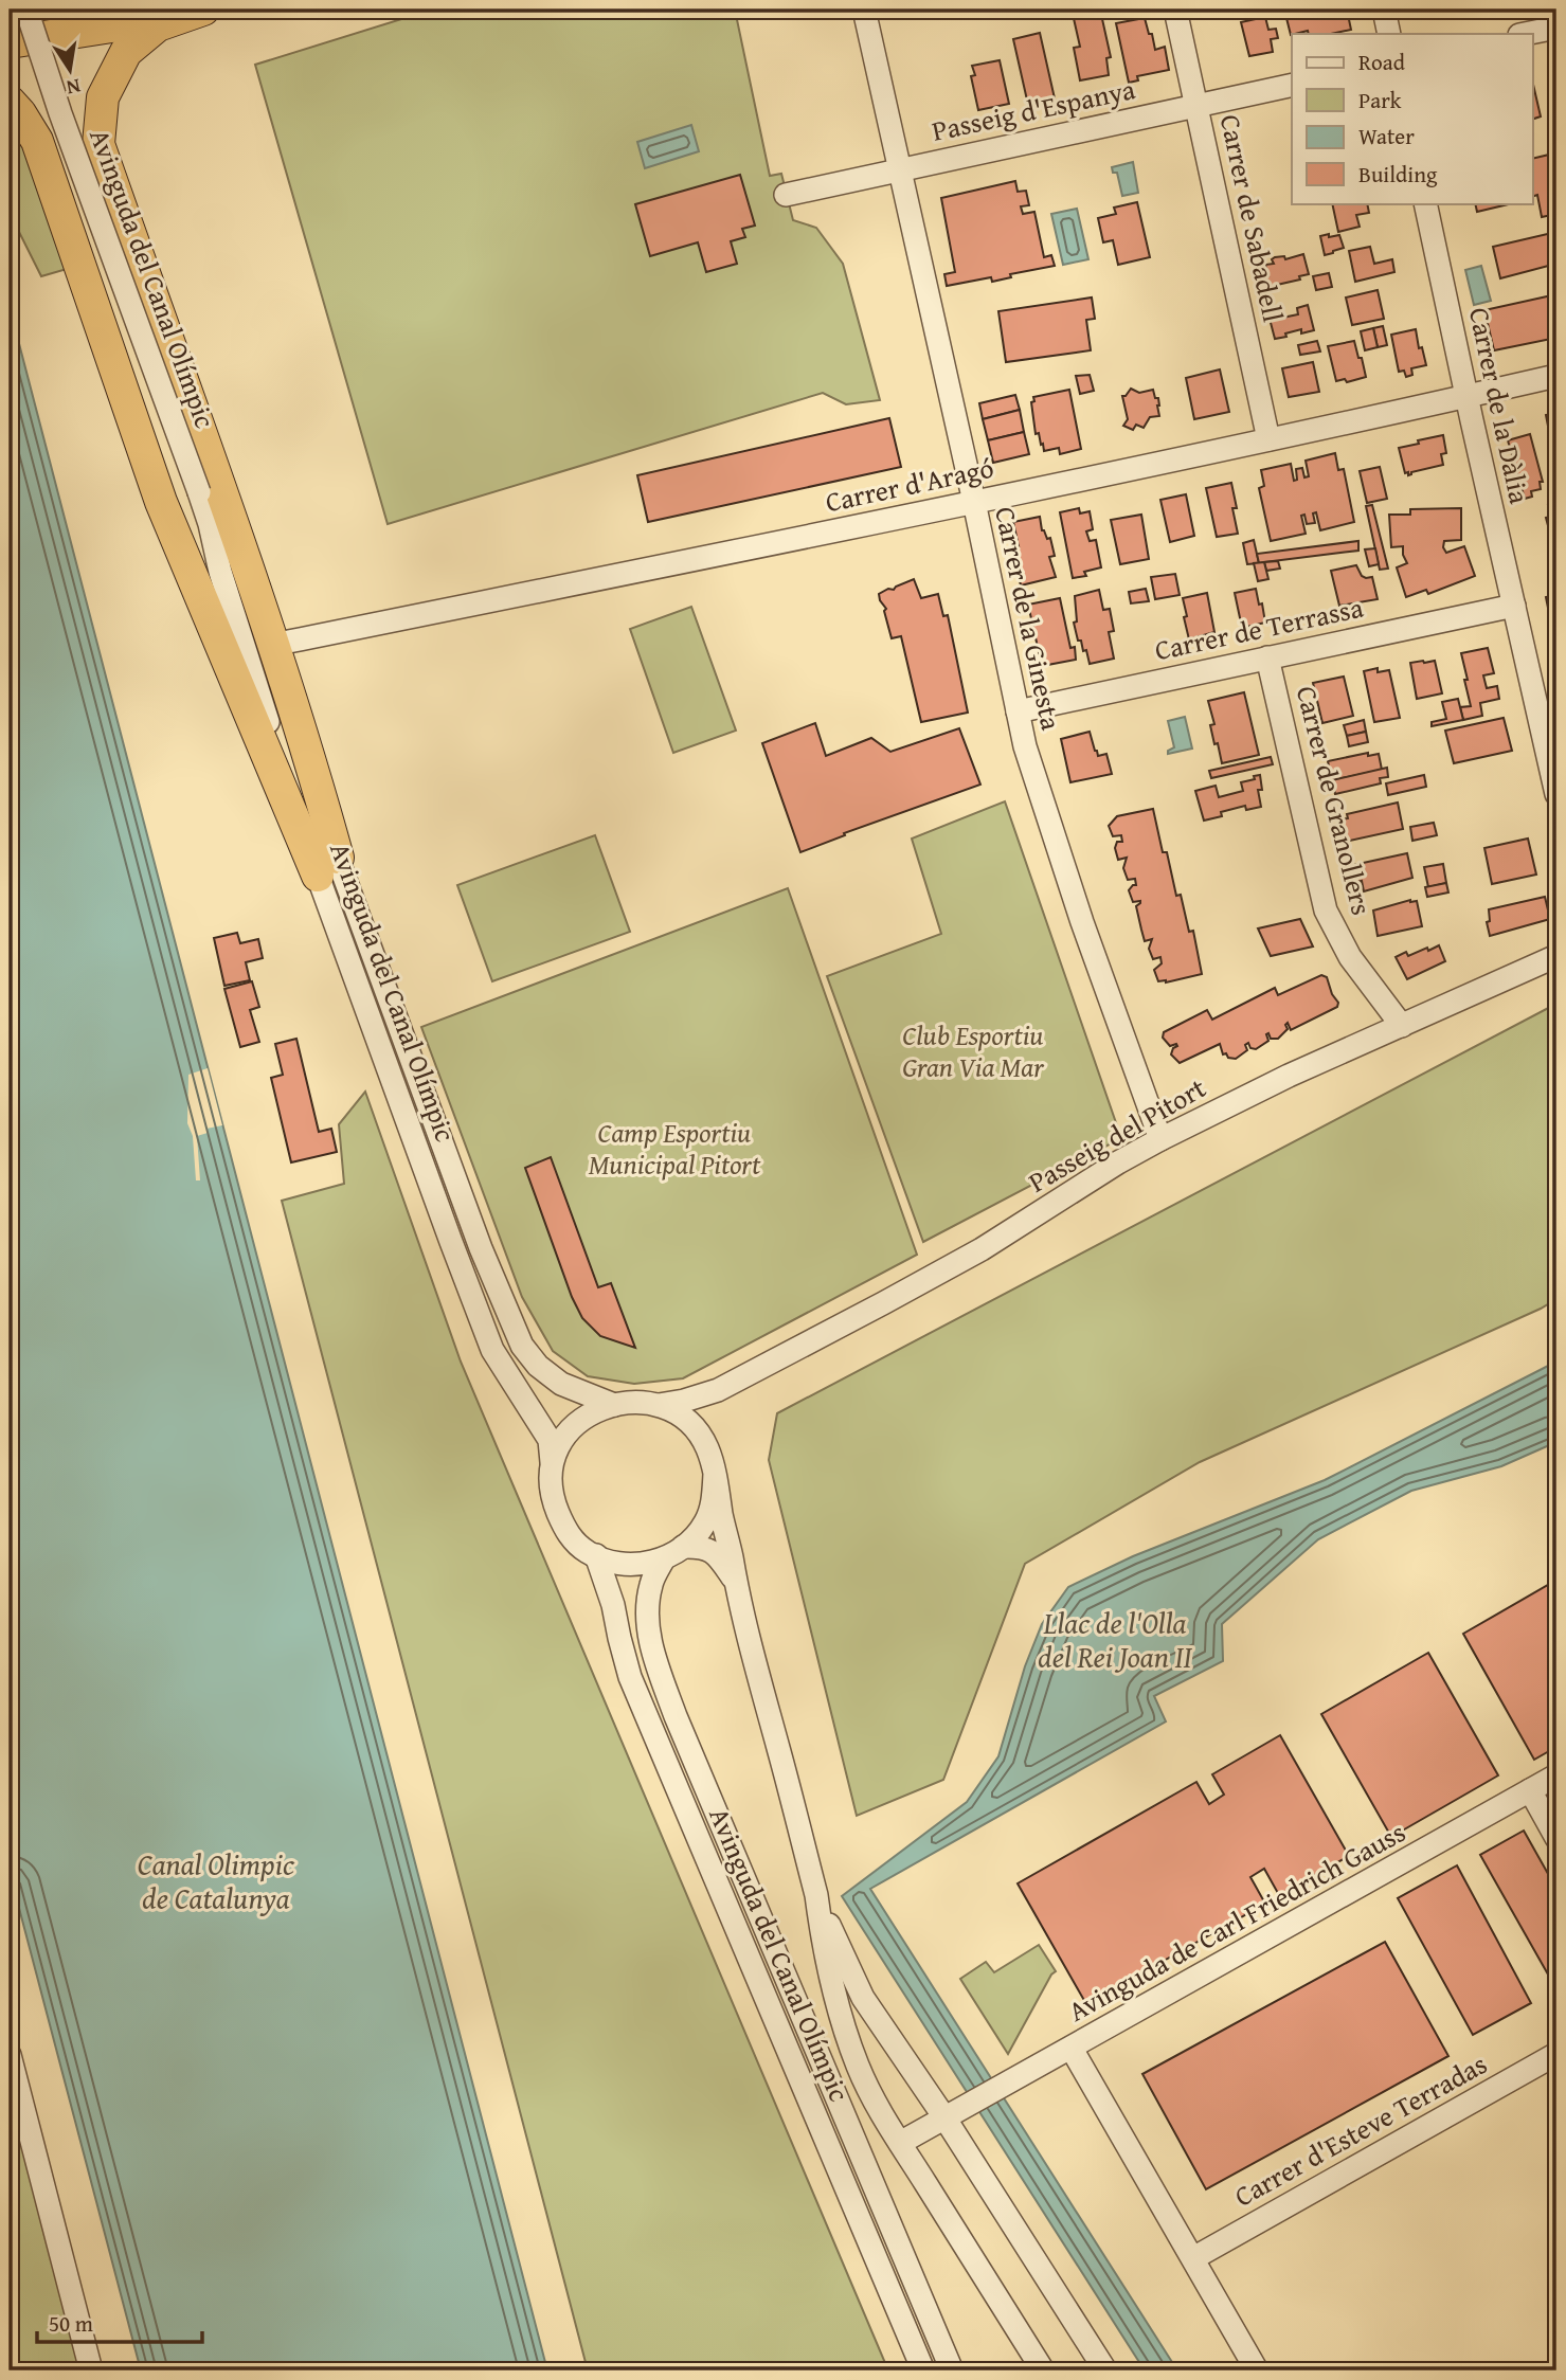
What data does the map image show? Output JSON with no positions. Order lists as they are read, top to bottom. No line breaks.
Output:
{"streets":{"street":["Passeig d'Espanya","Carrer de Sabadell","Avinguda del Canal Olímpic","Carrer de la Dàlia","Carrer d'Aragó","Carrer de la Ginesta","Carrer de Terrassa","Carrer de Granollers","Passeig del Pitort","Avinguda de Carl Friedrich Gauss","Carrer d'Esteve Terradas"]},"crossings":[["Passeig d'Espanya","Carrer de Sabadell"],["Passeig d'Espanya","Carrer de la Ginesta"],["Carrer de Sabadell","Carrer d'Aragó"],["Avinguda del Canal Olímpic","Passeig del Pitort"],["Carrer de la Dàlia","Carrer d'Aragó"],["Carrer de la Dàlia","Carrer de Terrassa"],["Carrer d'Aragó","Carrer de la Ginesta"],["Carrer de la Ginesta","Carrer de Terrassa"],["Carrer de la Ginesta","Passeig del Pitort"],["Carrer de Terrassa","Carrer de Granollers"],["Carrer de Granollers","Passeig del Pitort"]],"water":["Llac de l'Olla del Rei Joan II","Canal Olimpic de Catalunya"],"parks":["Club Esportiu Gran Via Mar","Camp Esportiu Municipal Pitort"],"legend":["Road","Park","Water","Building"],"scale_bar":"50 m","north":"bottom"}
